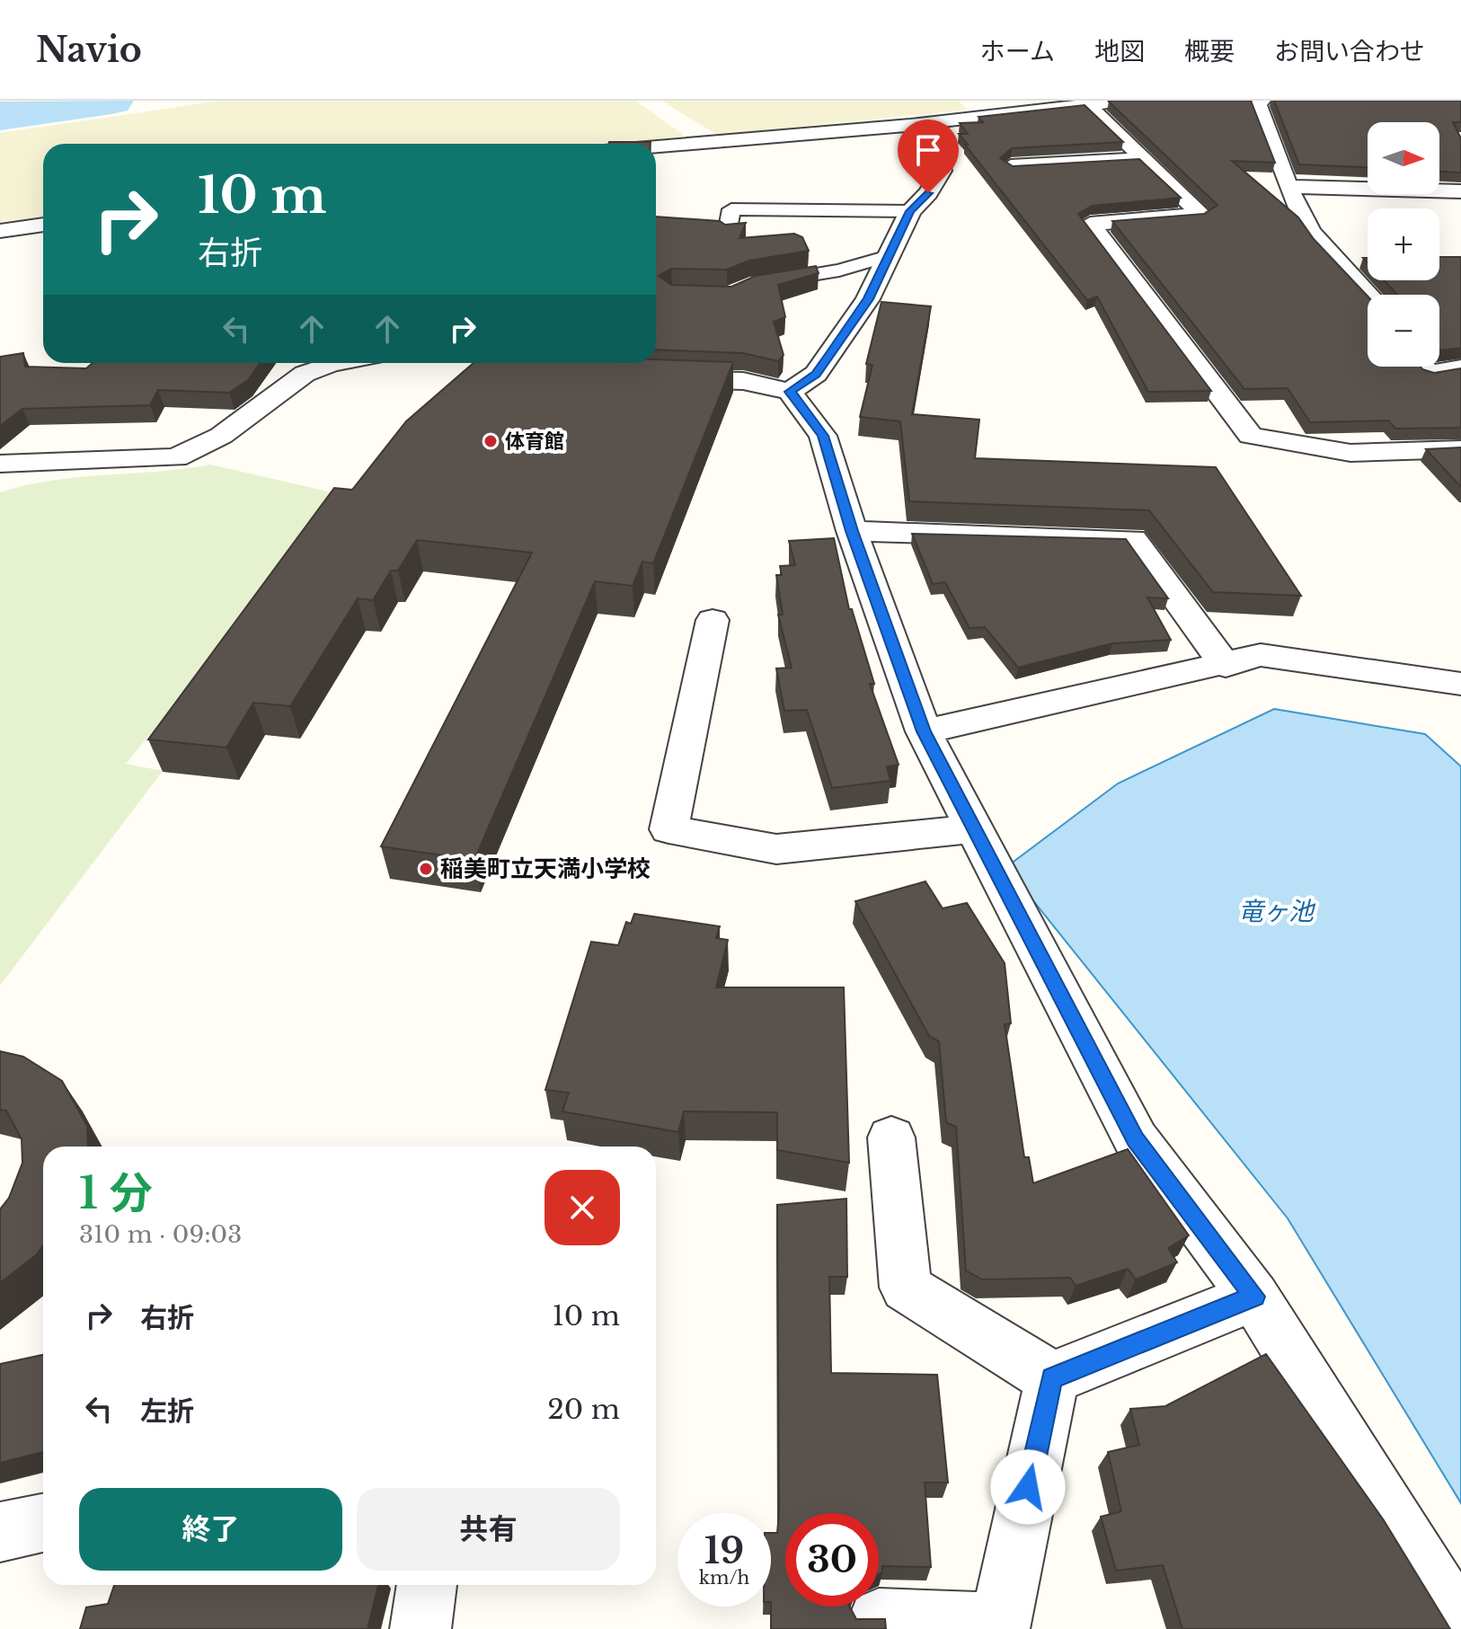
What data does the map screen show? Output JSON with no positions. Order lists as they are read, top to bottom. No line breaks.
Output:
{"water":["竜ヶ池"],"places":["体育館","稲美町立天満小学校"],"north":"right","page":{"header":"Navio","nav":["ホーム","地図","概要","お問い合わせ"],"map_buttons":["+","−"],"turn":["10 m","右折"],"heading":["1 分","310 m · 09:03"],"list":[{"name":"右折","value":"10 m"},{"name":"左折","value":"20 m"}],"buttons":["終了","共有"],"speed":"19 km/h","limit":"30"}}
